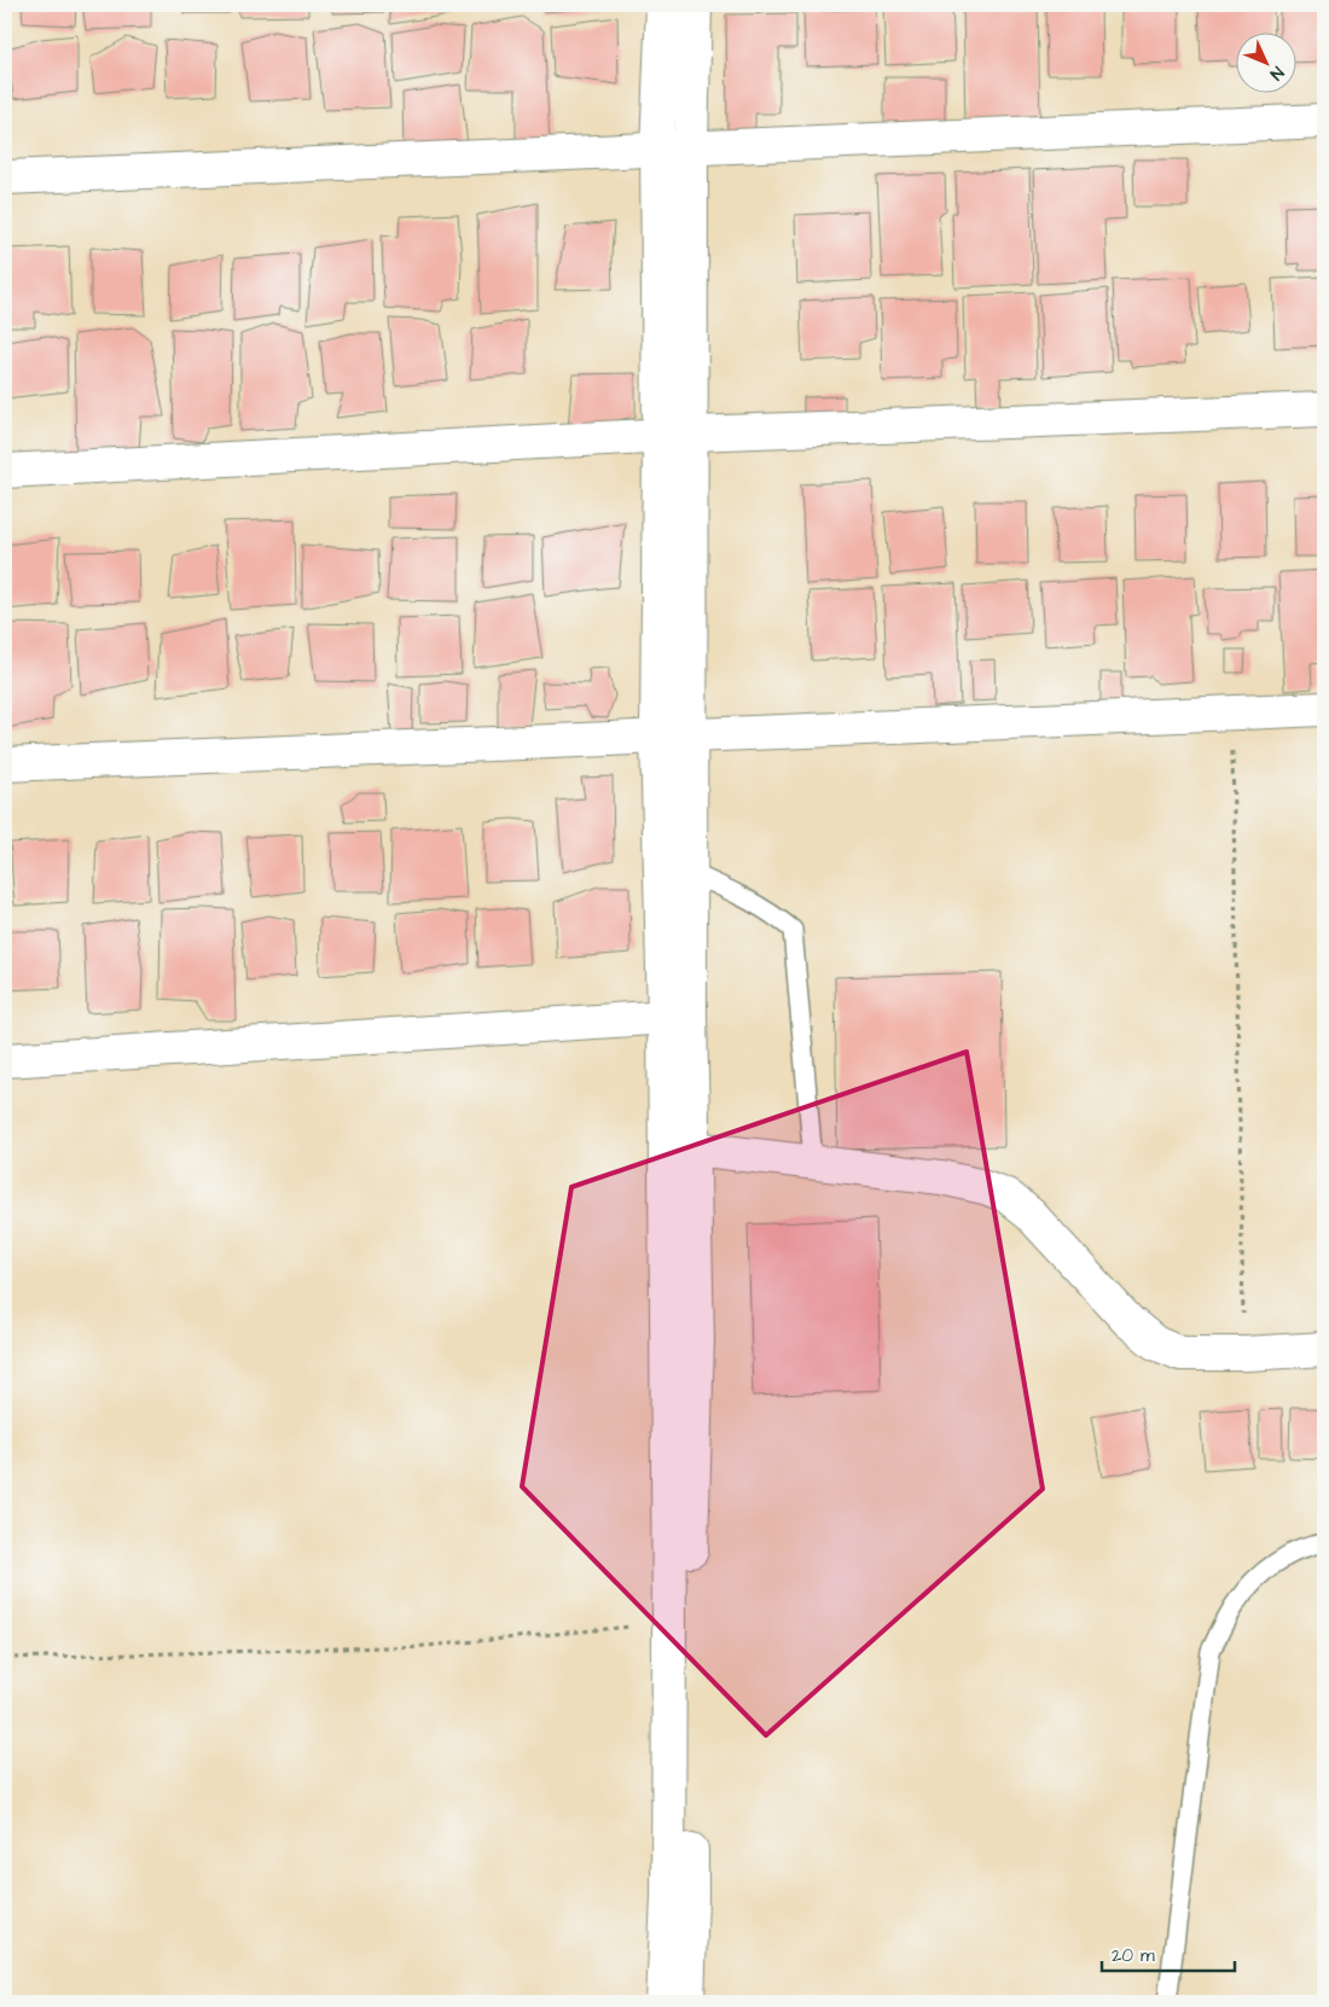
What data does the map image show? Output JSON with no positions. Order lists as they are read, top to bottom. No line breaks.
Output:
{"scale_bar":"20 m","north":"bottom right"}
